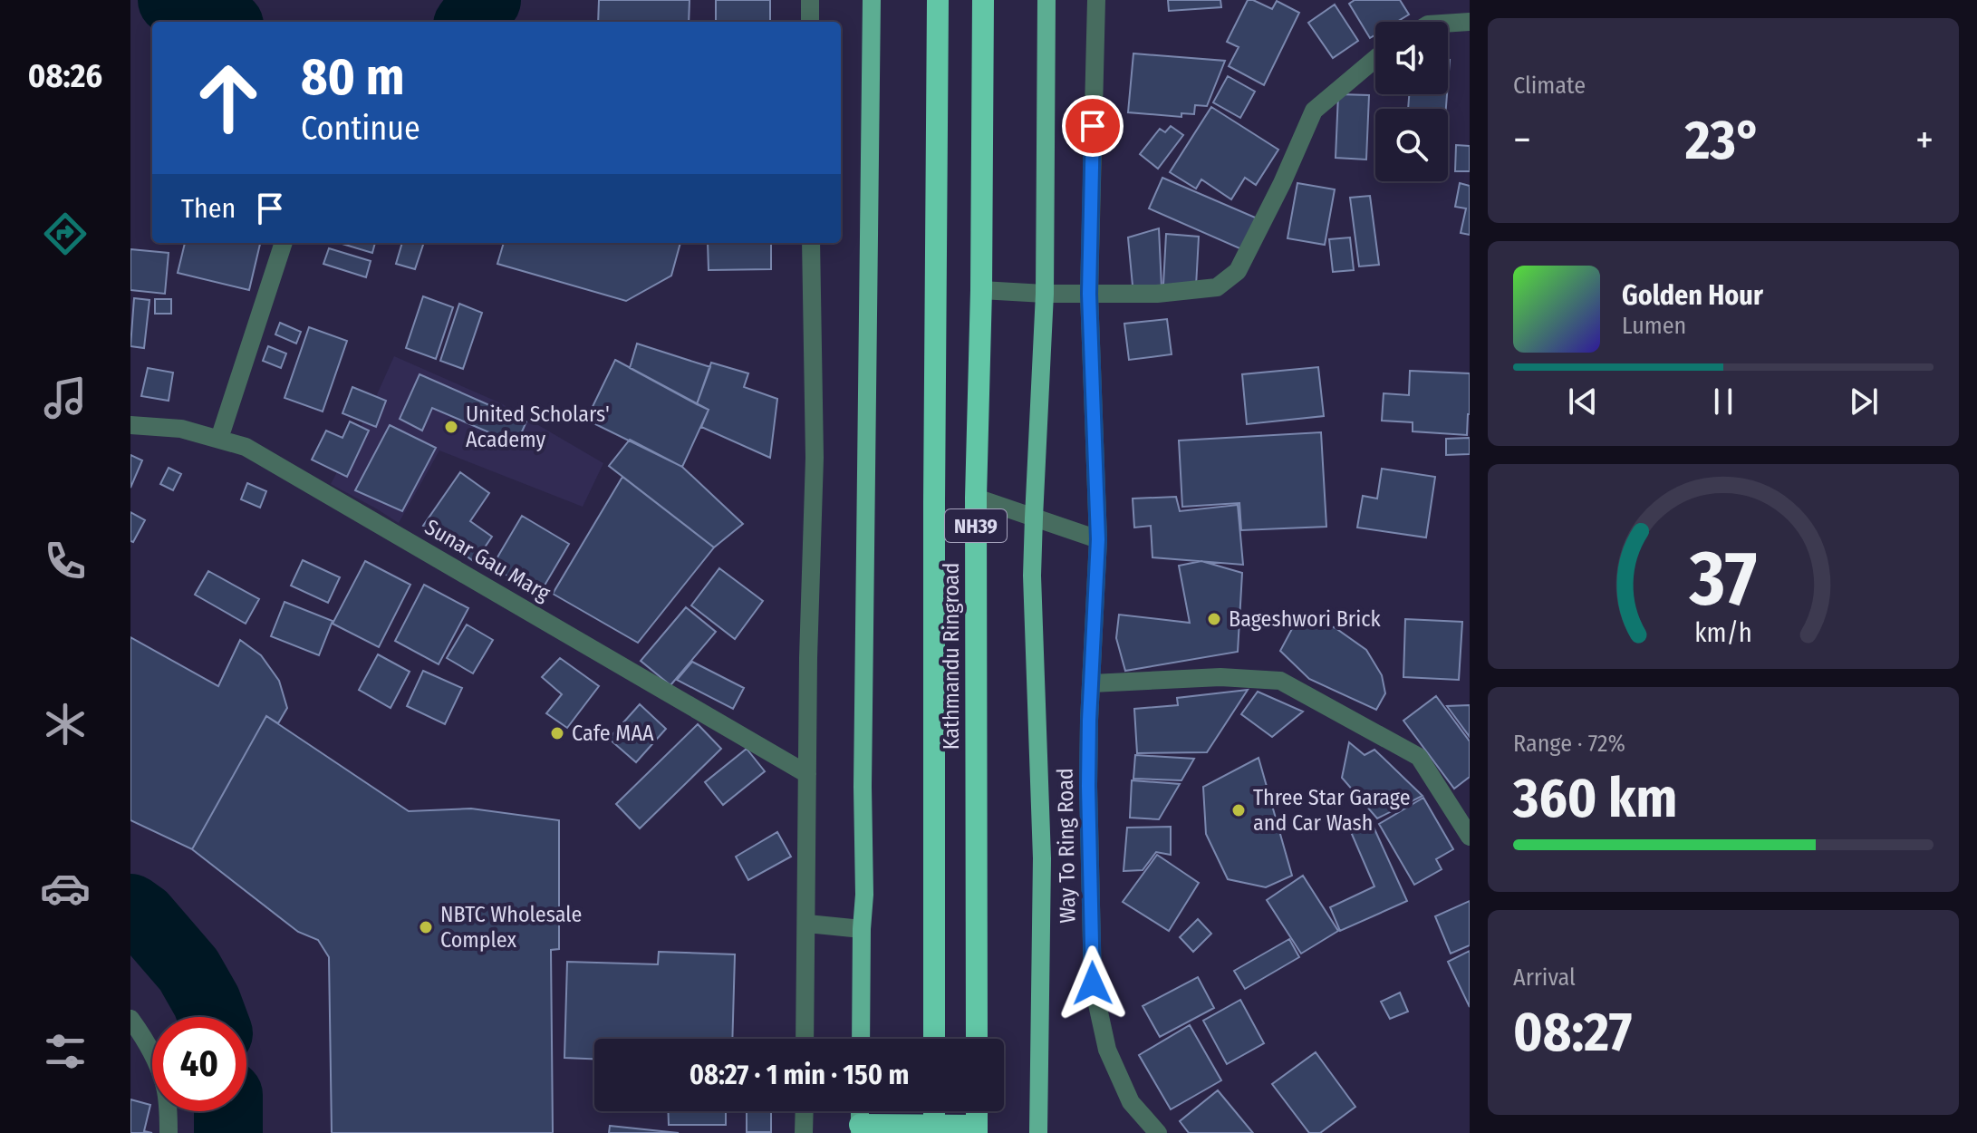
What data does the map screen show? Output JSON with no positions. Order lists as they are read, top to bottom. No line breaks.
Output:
{"streets":{"highway":["NH39","Kathmandu Ringroad"],"street":["Sunar Gau Marg","Way To Ring Road"]},"places":["United Scholars' Academy","Bageshwori Brick","Cafe MAA","Three Star Garage and Car Wash","NBTC Wholesale Complex"],"page":{"tabs":"08:26","tile":["Climate",["Range · 72%","360 km"],["Arrival","08:27"]],"turn":["80 m","Continue"],"heat":["−","23°","+"],"then":"Then","song":["Golden Hour","Lumen"],"limit":"40","trip":"08:27 · 1 min · 150 m","gauge":["37","km/h"]}}
